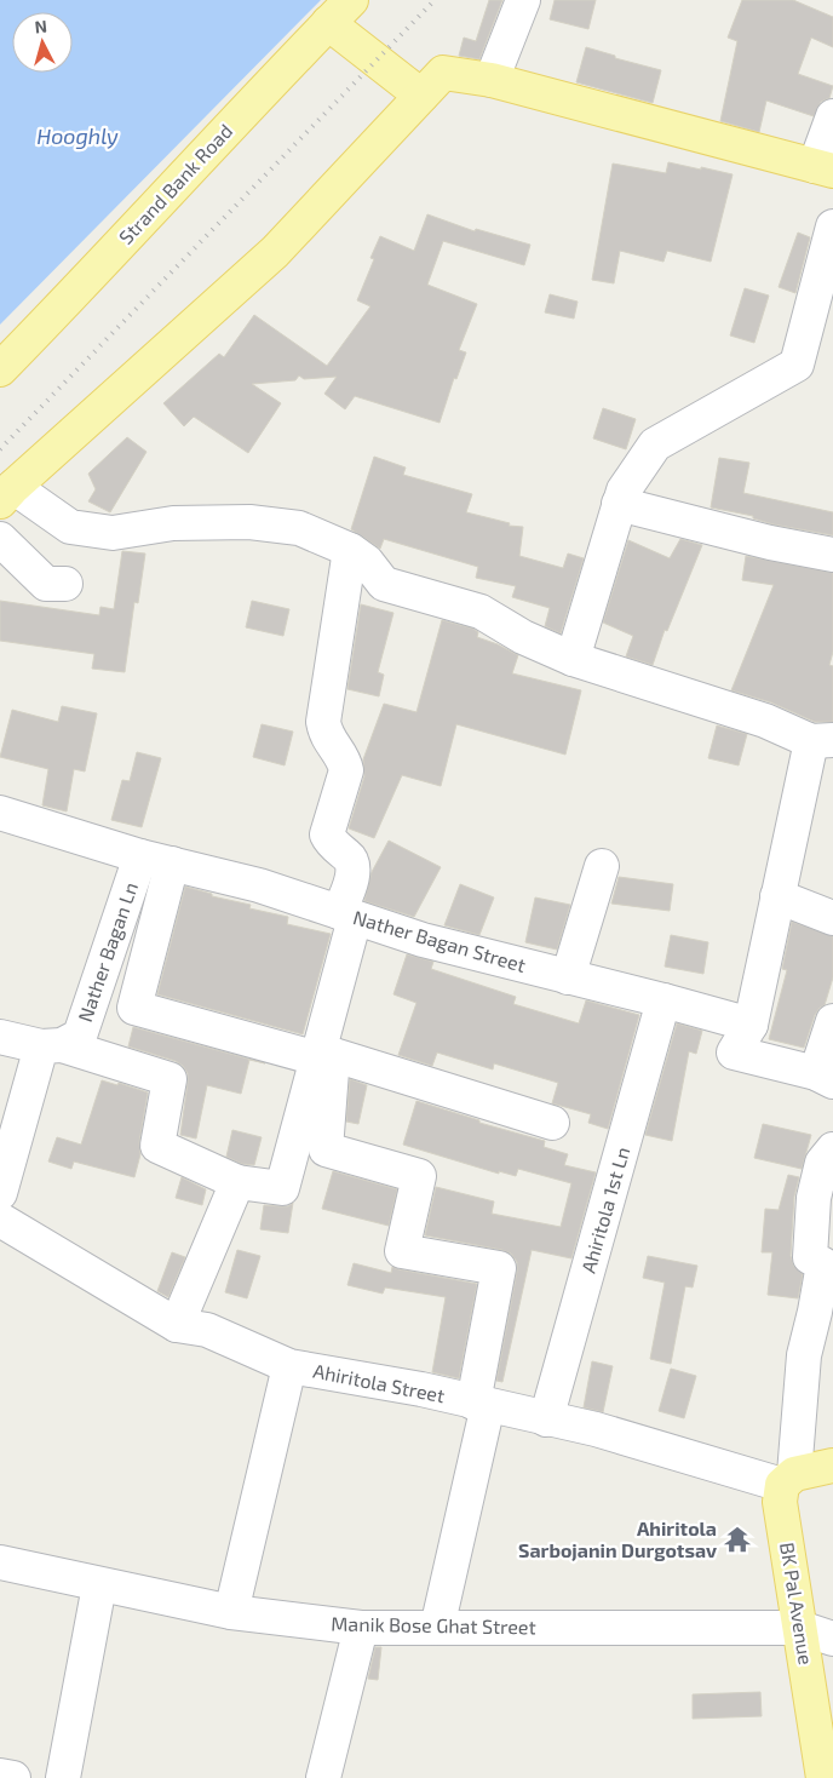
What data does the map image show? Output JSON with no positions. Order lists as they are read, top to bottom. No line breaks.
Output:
{"streets":{"main road":["Strand Bank Road","BK Pal Avenue"],"street":["Nather Bagan Street","Nather Bagan Ln","Ahiritola 1st Ln","Ahiritola Street","Manik Bose Ghat Street"]},"crossings":[["Nather Bagan Street","Nather Bagan Ln"],["Nather Bagan Street","Ahiritola 1st Ln"],["Ahiritola 1st Ln","Ahiritola Street"],["Ahiritola Street","BK Pal Avenue"],["BK Pal Avenue","Manik Bose Ghat Street"]],"water":["Hooghly"],"places":{"temple":["Ahiritola Sarbojanin Durgotsav"]},"north":"top"}
